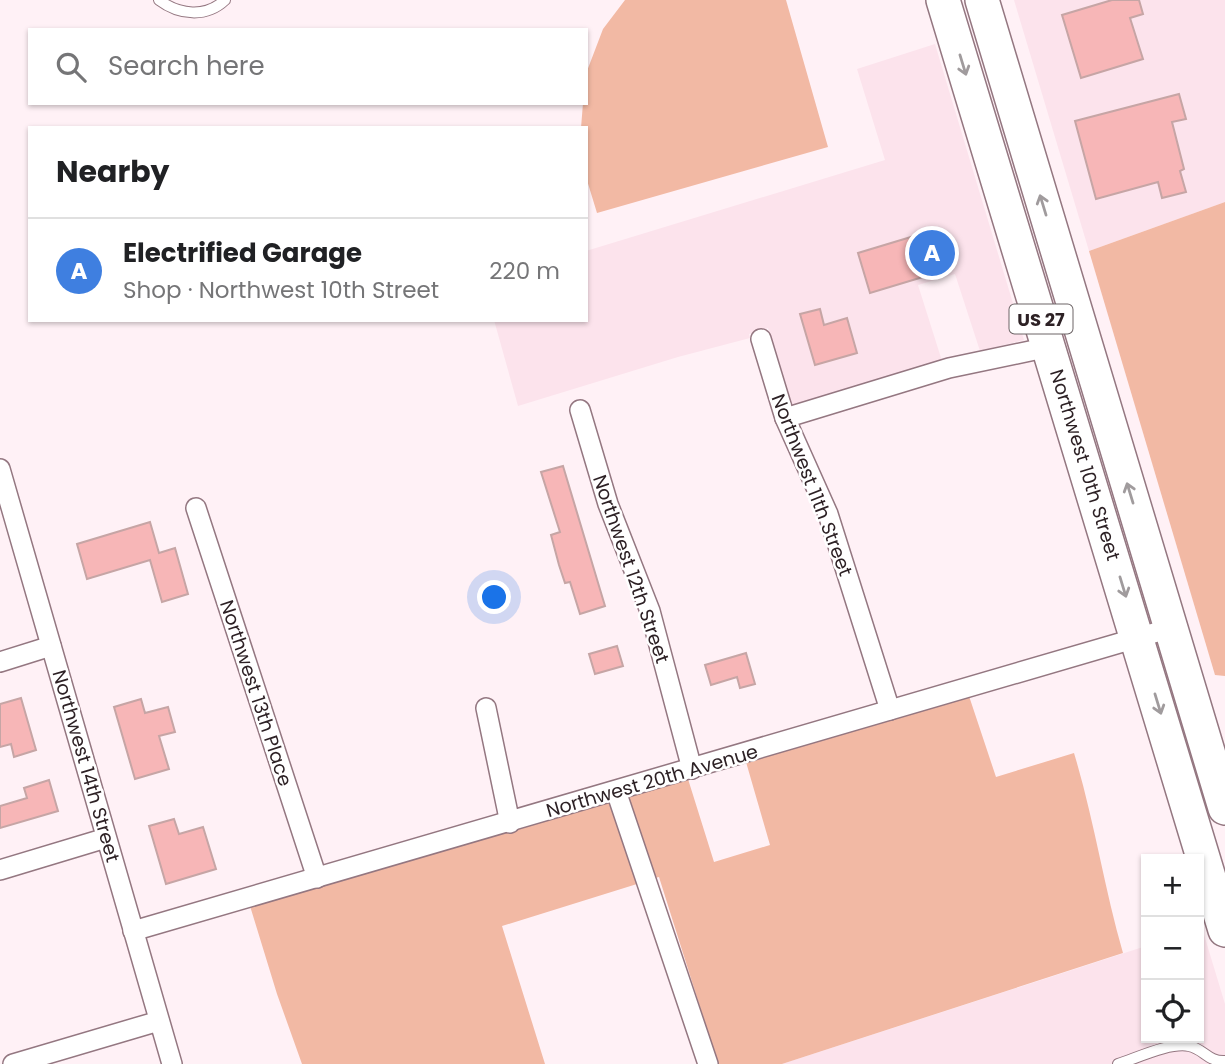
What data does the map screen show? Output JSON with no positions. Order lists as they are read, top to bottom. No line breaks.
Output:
{"streets":{"highway":["US 27","Northwest 10th Street"],"street":["Northwest 11th Street","Northwest 12th Street","Northwest 13th Place","Northwest 14th Street","Northwest 20th Avenue"]},"crossings":[["Northwest 10th Street","Northwest 20th Avenue"],["Northwest 11th Street","Northwest 20th Avenue"],["Northwest 12th Street","Northwest 20th Avenue"],["Northwest 13th Place","Northwest 20th Avenue"],["Northwest 14th Street","Northwest 20th Avenue"]],"page":{"search":"Search here","heading":"Nearby","list":[{"mark":"A","name":"Electrified Garage","note":"Shop · Northwest 10th Street","value":"220 m"}],"pins":"A","map_buttons":["+","−"]}}
